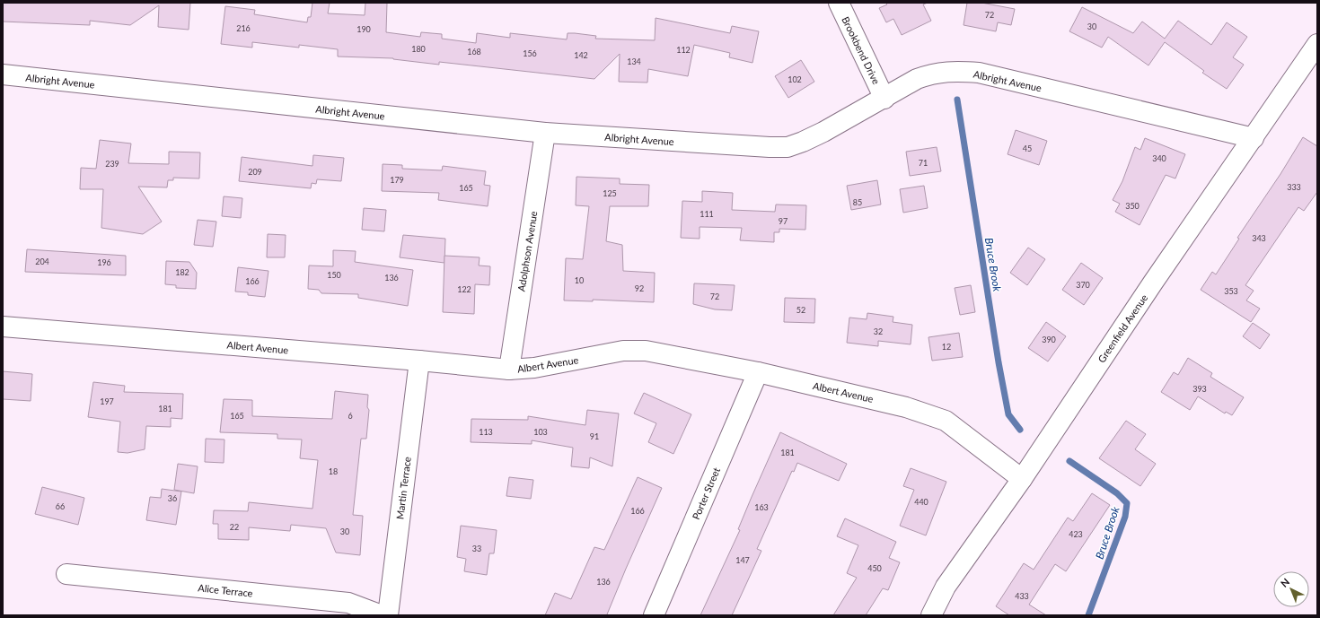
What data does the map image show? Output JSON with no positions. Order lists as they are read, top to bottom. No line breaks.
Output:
{"streets":{"street":["Brookbend Drive","Albright Avenue","Adolphson Avenue","Greenfield Avenue","Albert Avenue","Martin Terrace","Porter Street","Alice Terrace"]},"crossings":[["Brookbend Drive","Albright Avenue"],["Albright Avenue","Adolphson Avenue"],["Albright Avenue","Greenfield Avenue"],["Adolphson Avenue","Albert Avenue"],["Greenfield Avenue","Albert Avenue"],["Albert Avenue","Martin Terrace"],["Albert Avenue","Porter Street"]],"water":["Bruce Brook"],"house_numbers":["72","30","216","190","180","112","168","156","142","134","102","45","340","71","239","209","179","333","165","125","85","350","111","97","343","204","196","182","150","136","10","166","370","92","122","353","72","52","32","390","12","393","197","181","165","6","113","103","91","181","18","36","440","66","163","166","22","30","423","33","147","450","136","433"],"north":"top left"}
